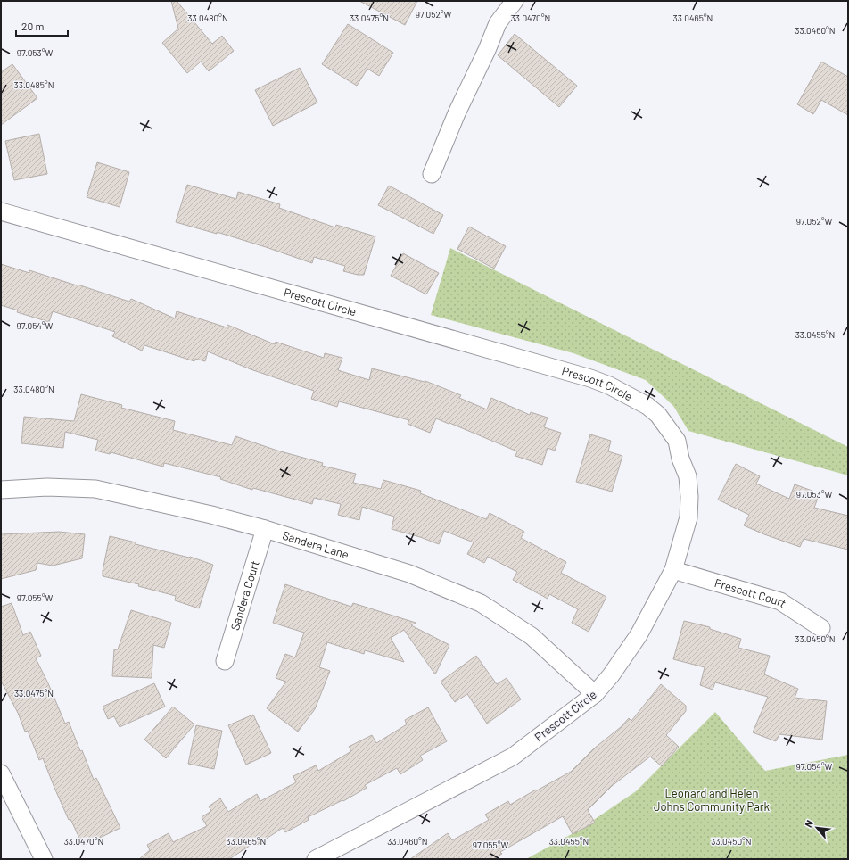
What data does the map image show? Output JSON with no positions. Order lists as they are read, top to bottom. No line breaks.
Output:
{"streets":{"street":["Prescott Circle","Sandera Lane","Prescott Court","Sandera Court"]},"crossings":[["Prescott Circle","Sandera Lane"],["Prescott Circle","Prescott Court"],["Sandera Lane","Sandera Court"]],"parks":["Leonard and Helen Johns Community Park"],"scale_bar":"20 m","north":"top left","coordinates":["97.052°W","33.0480°N","33.0475°N","33.0470°N","33.0465°N","33.0460°N","97.053°W","33.0485°N","97.054°W","33.0455°N","97.055°W","33.0450°N"]}
